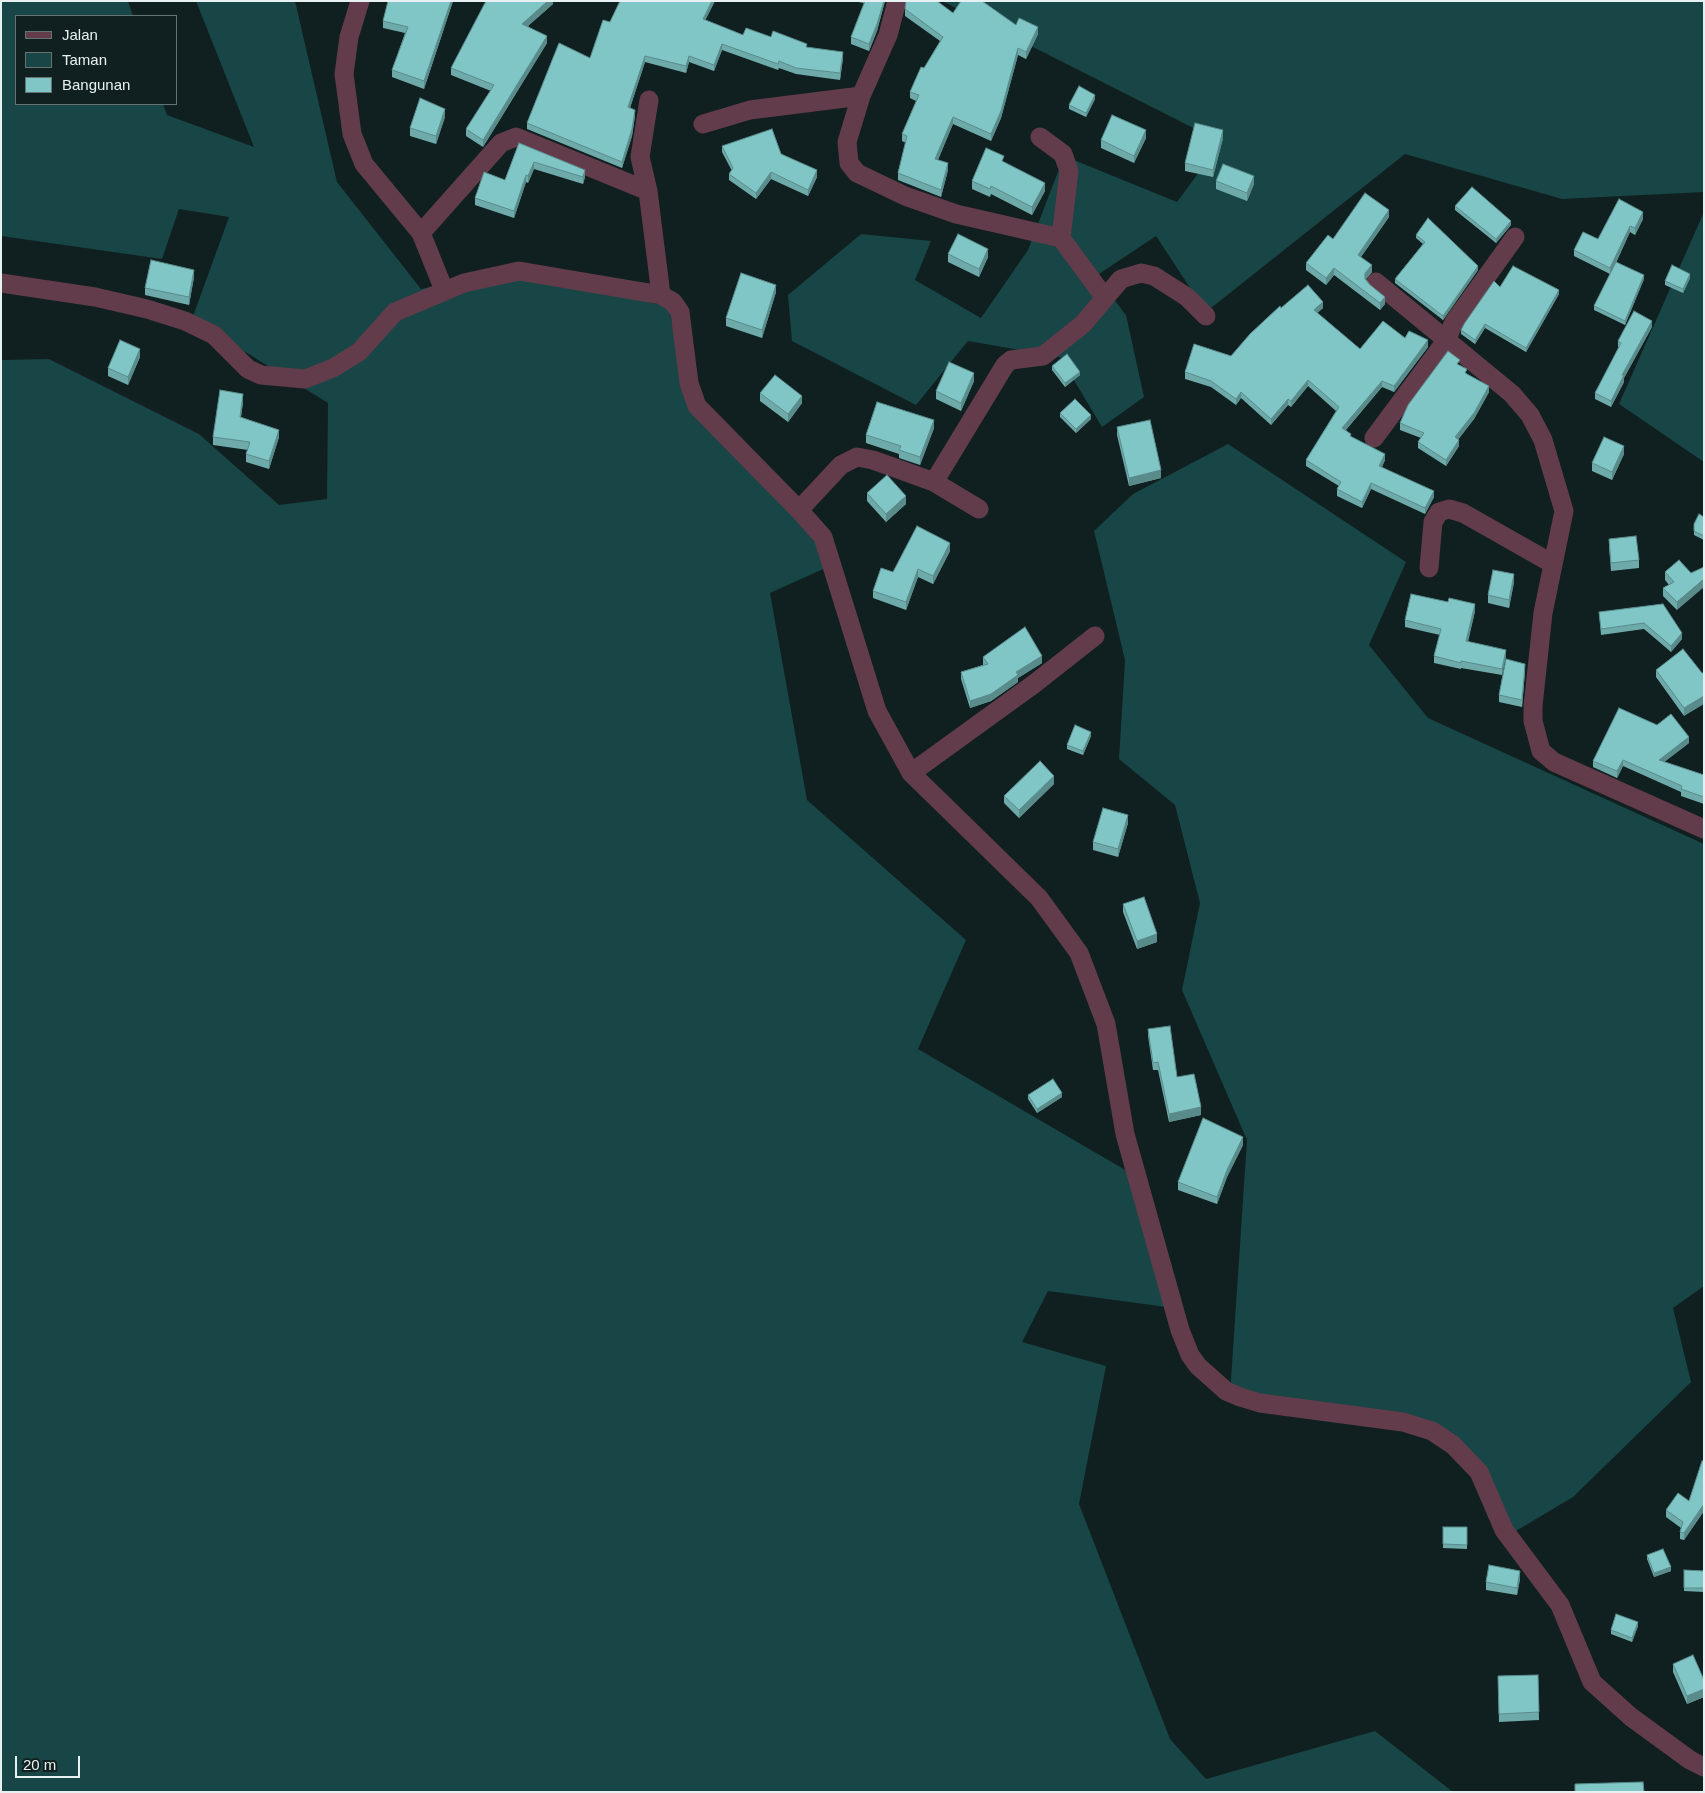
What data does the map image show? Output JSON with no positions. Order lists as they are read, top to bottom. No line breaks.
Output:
{"legend":["Jalan","Taman","Bangunan"],"scale_bar":"20 m"}
